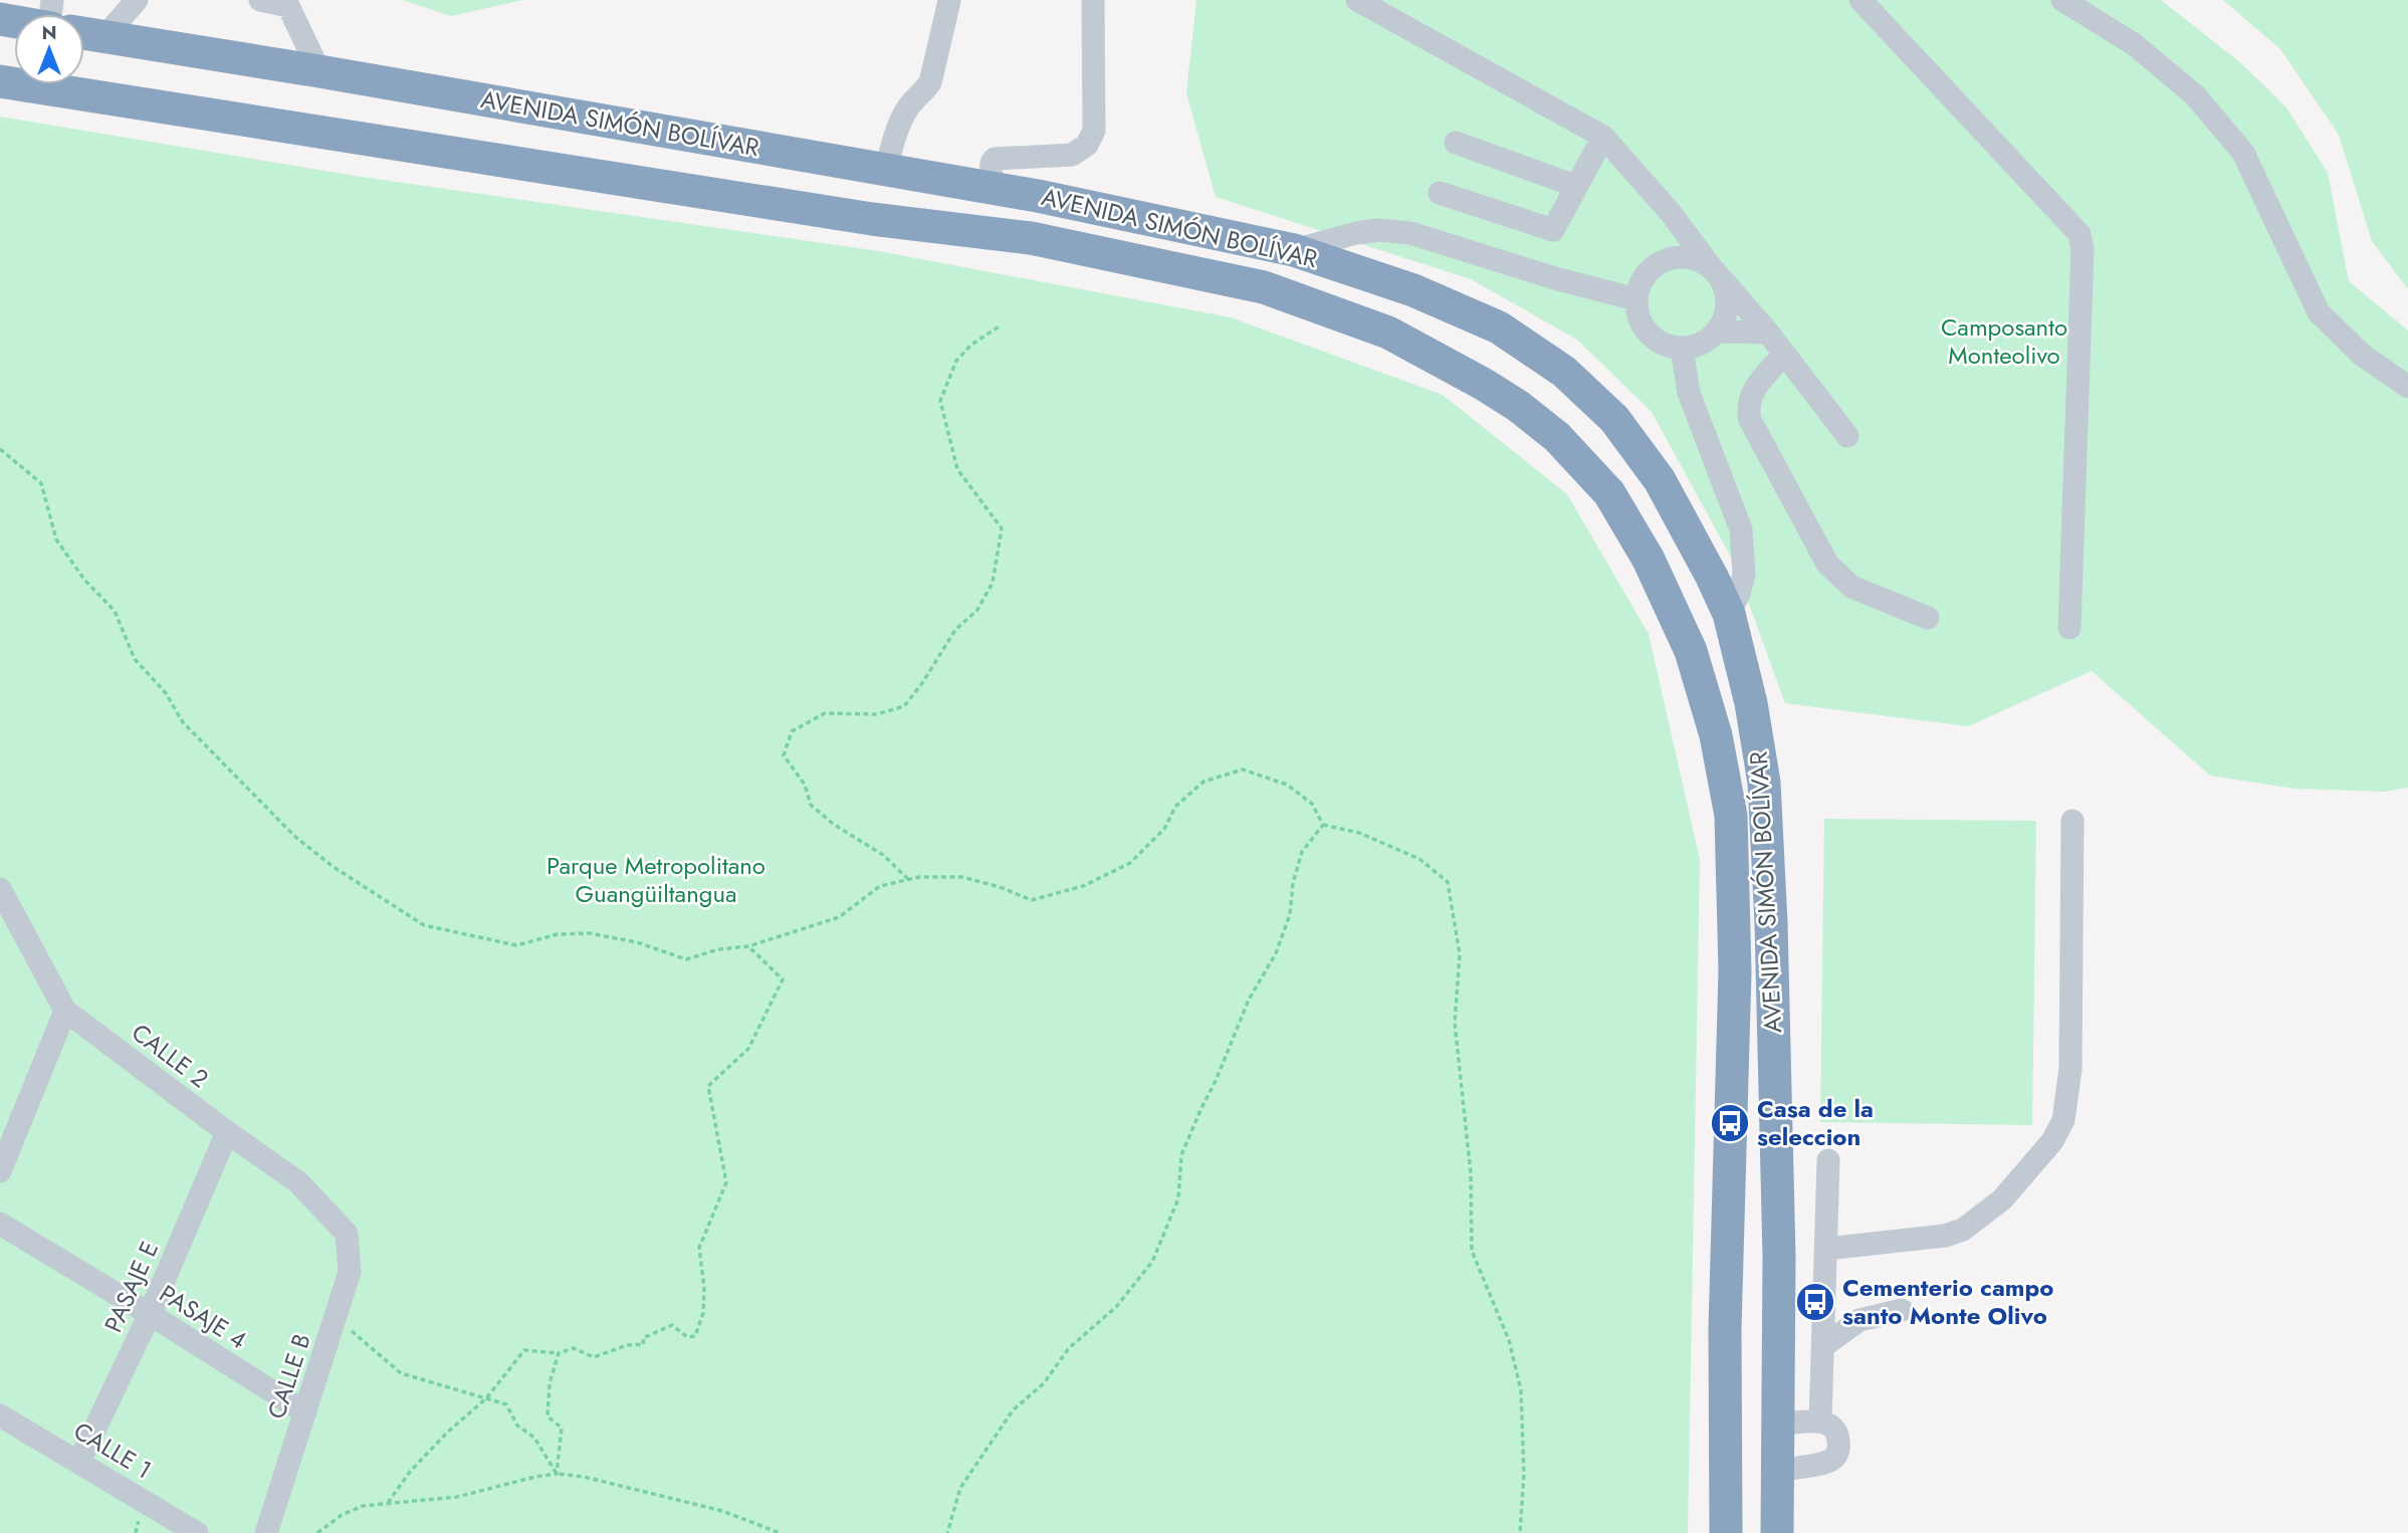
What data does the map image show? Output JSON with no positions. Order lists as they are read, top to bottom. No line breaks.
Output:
{"streets":{"highway":["AVENIDA SIMÓN BOLÍVAR"],"street":["CALLE 2","PASAJE E","PASAJE 4","CALLE B","CALLE 1"]},"crossings":[["CALLE 2","PASAJE E"],["CALLE 2","CALLE B"],["PASAJE E","PASAJE 4"],["PASAJE E","CALLE 1"],["PASAJE 4","CALLE B"]],"parks":["Camposanto Monteolivo","Parque Metropolitano Guangüiltangua"],"places":{"bus stop":["Casa de la seleccion","Cementerio campo santo Monte Olivo"]},"north":"top"}
